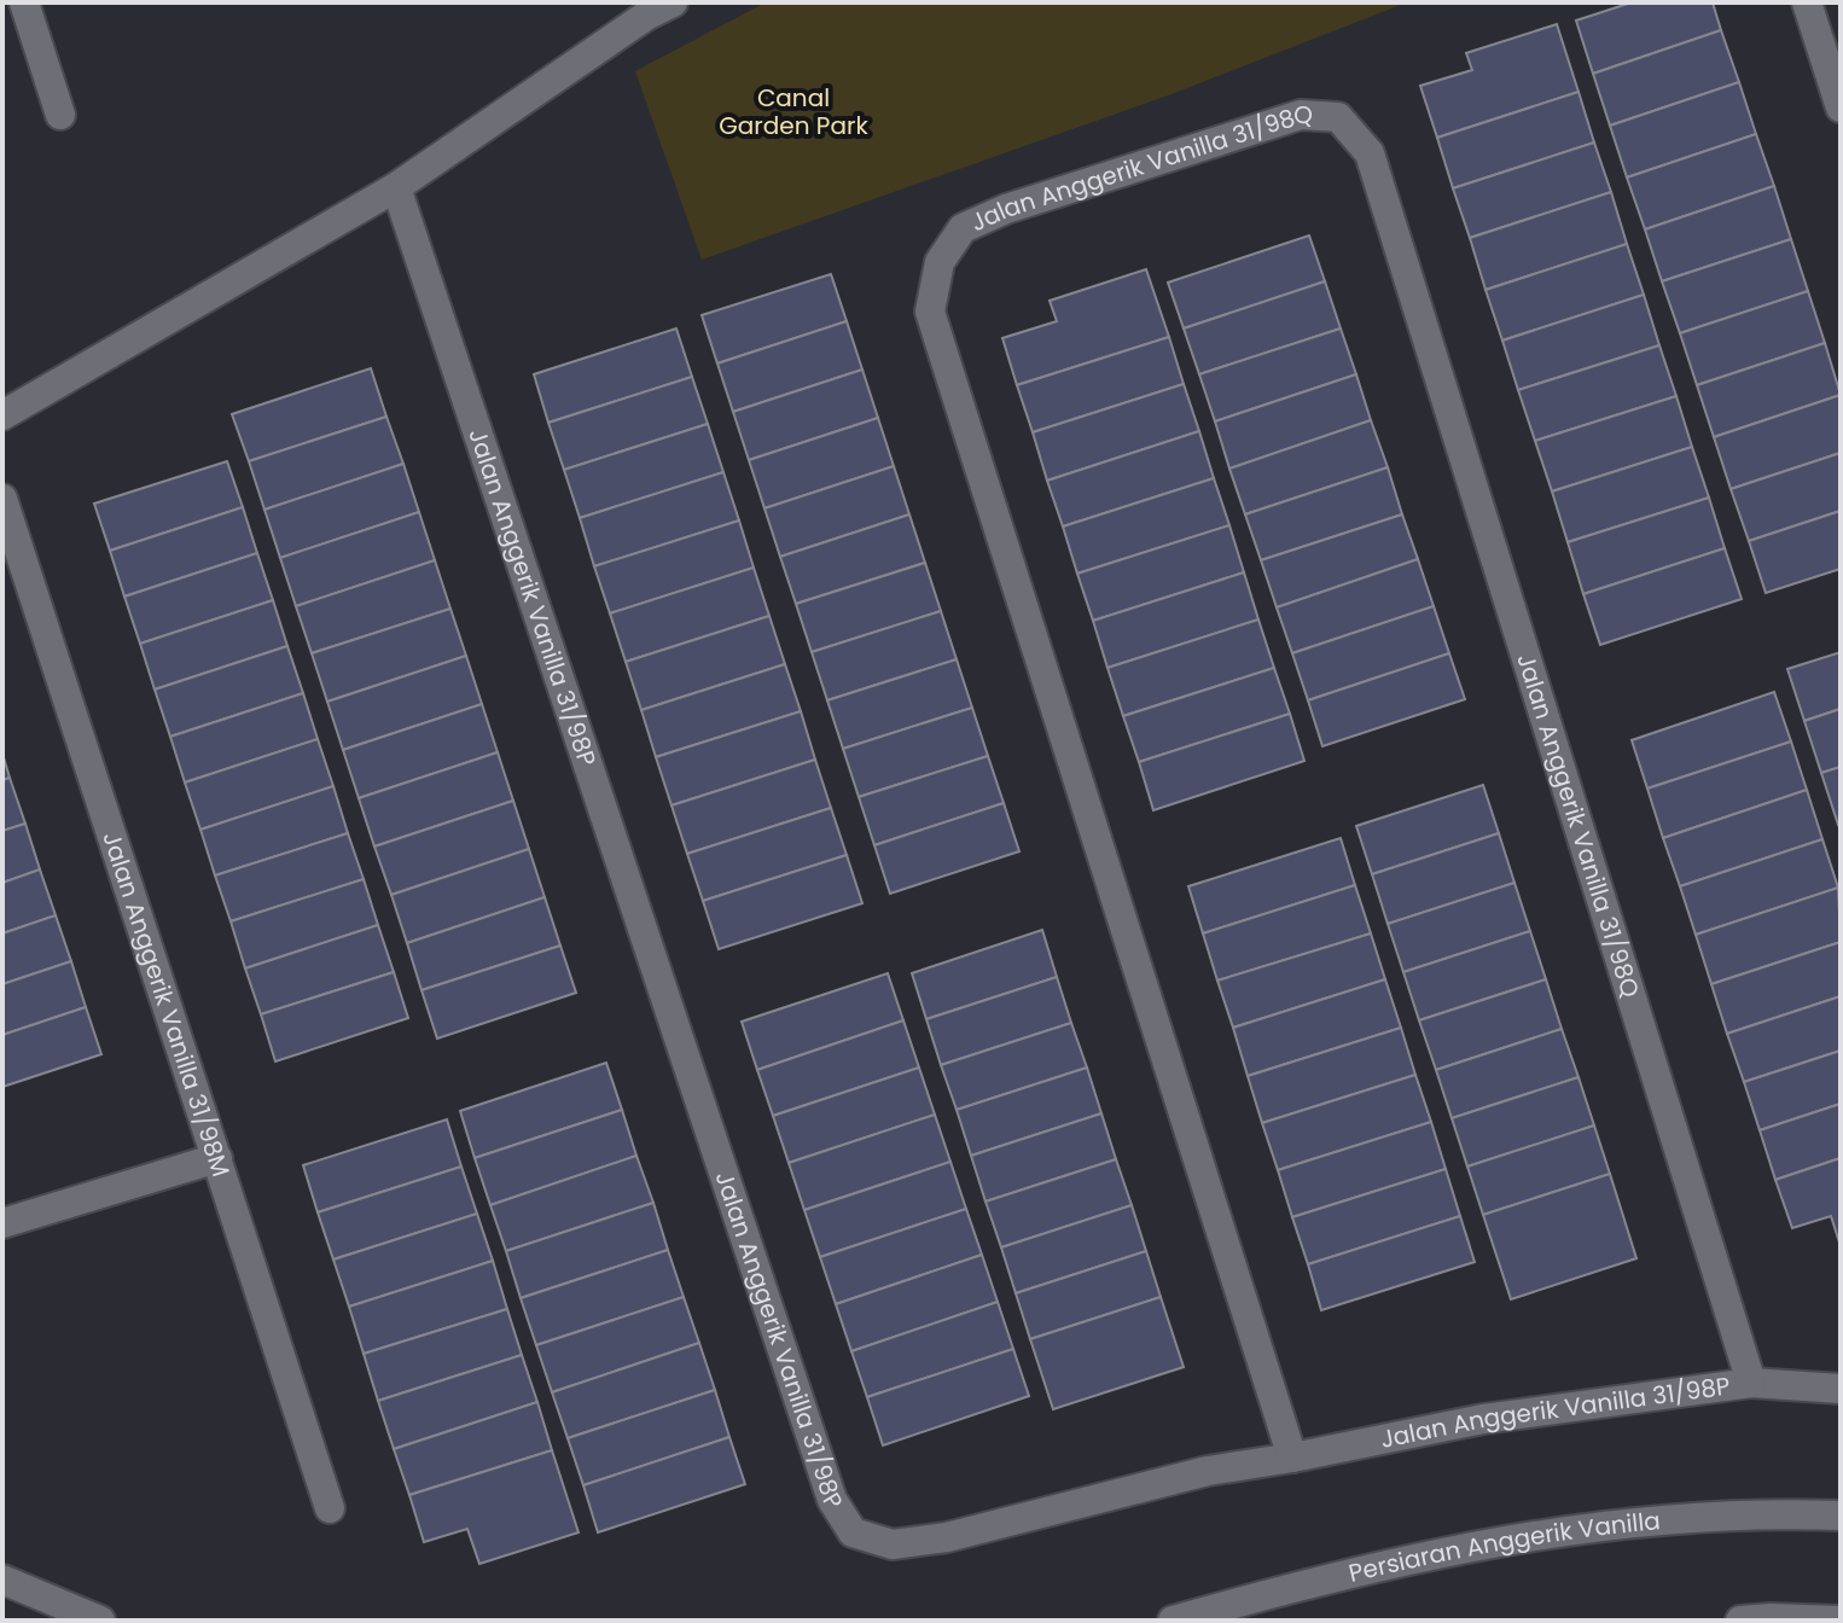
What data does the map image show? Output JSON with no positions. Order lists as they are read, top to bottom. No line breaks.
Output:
{"streets":{"street":["Jalan Anggerik Vanilla 31/98Q","Jalan Anggerik Vanilla 31/98P","Jalan Anggerik Vanilla 31/98M","Persiaran Anggerik Vanilla"]},"crossings":[["Jalan Anggerik Vanilla 31/98Q","Jalan Anggerik Vanilla 31/98P"]],"parks":["Canal Garden Park"]}
